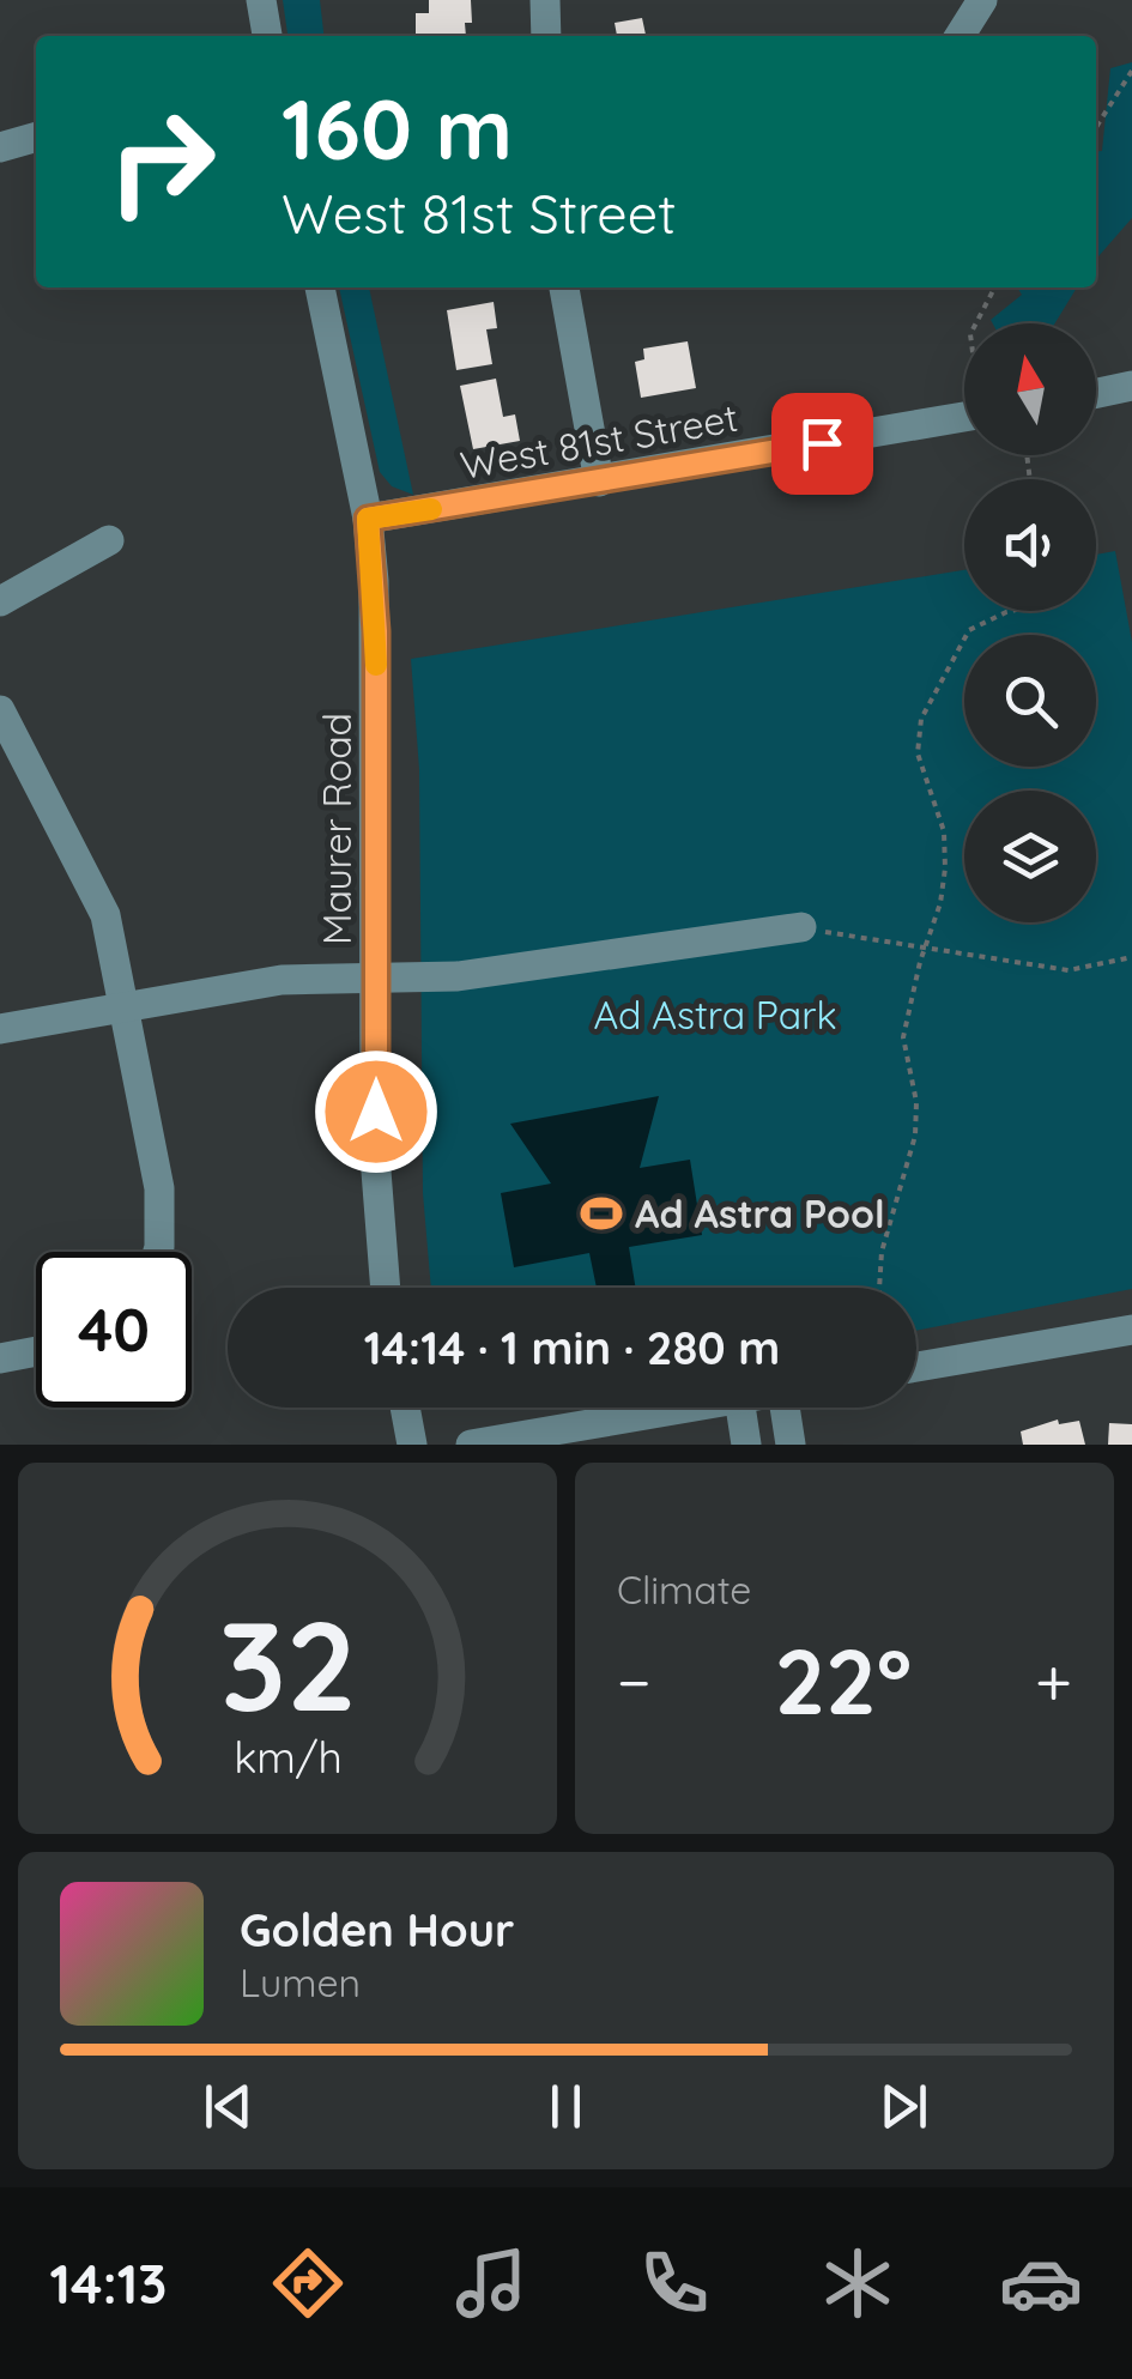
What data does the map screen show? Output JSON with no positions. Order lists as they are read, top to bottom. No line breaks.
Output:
{"streets":{"street":["West 81st Street","Maurer Road"]},"crossings":[["West 81st Street","Maurer Road"]],"parks":["Ad Astra Park"],"places":{"sports":["Ad Astra Pool"]},"north":"top","page":{"turn":["160 m","West 81st Street"],"limit":"40","trip":"14:14 · 1 min · 280 m","tile":"Climate","heat":["−","22°","+"],"song":["Golden Hour","Lumen"],"tabs":"14:13","gauge":["32","km/h"]}}
